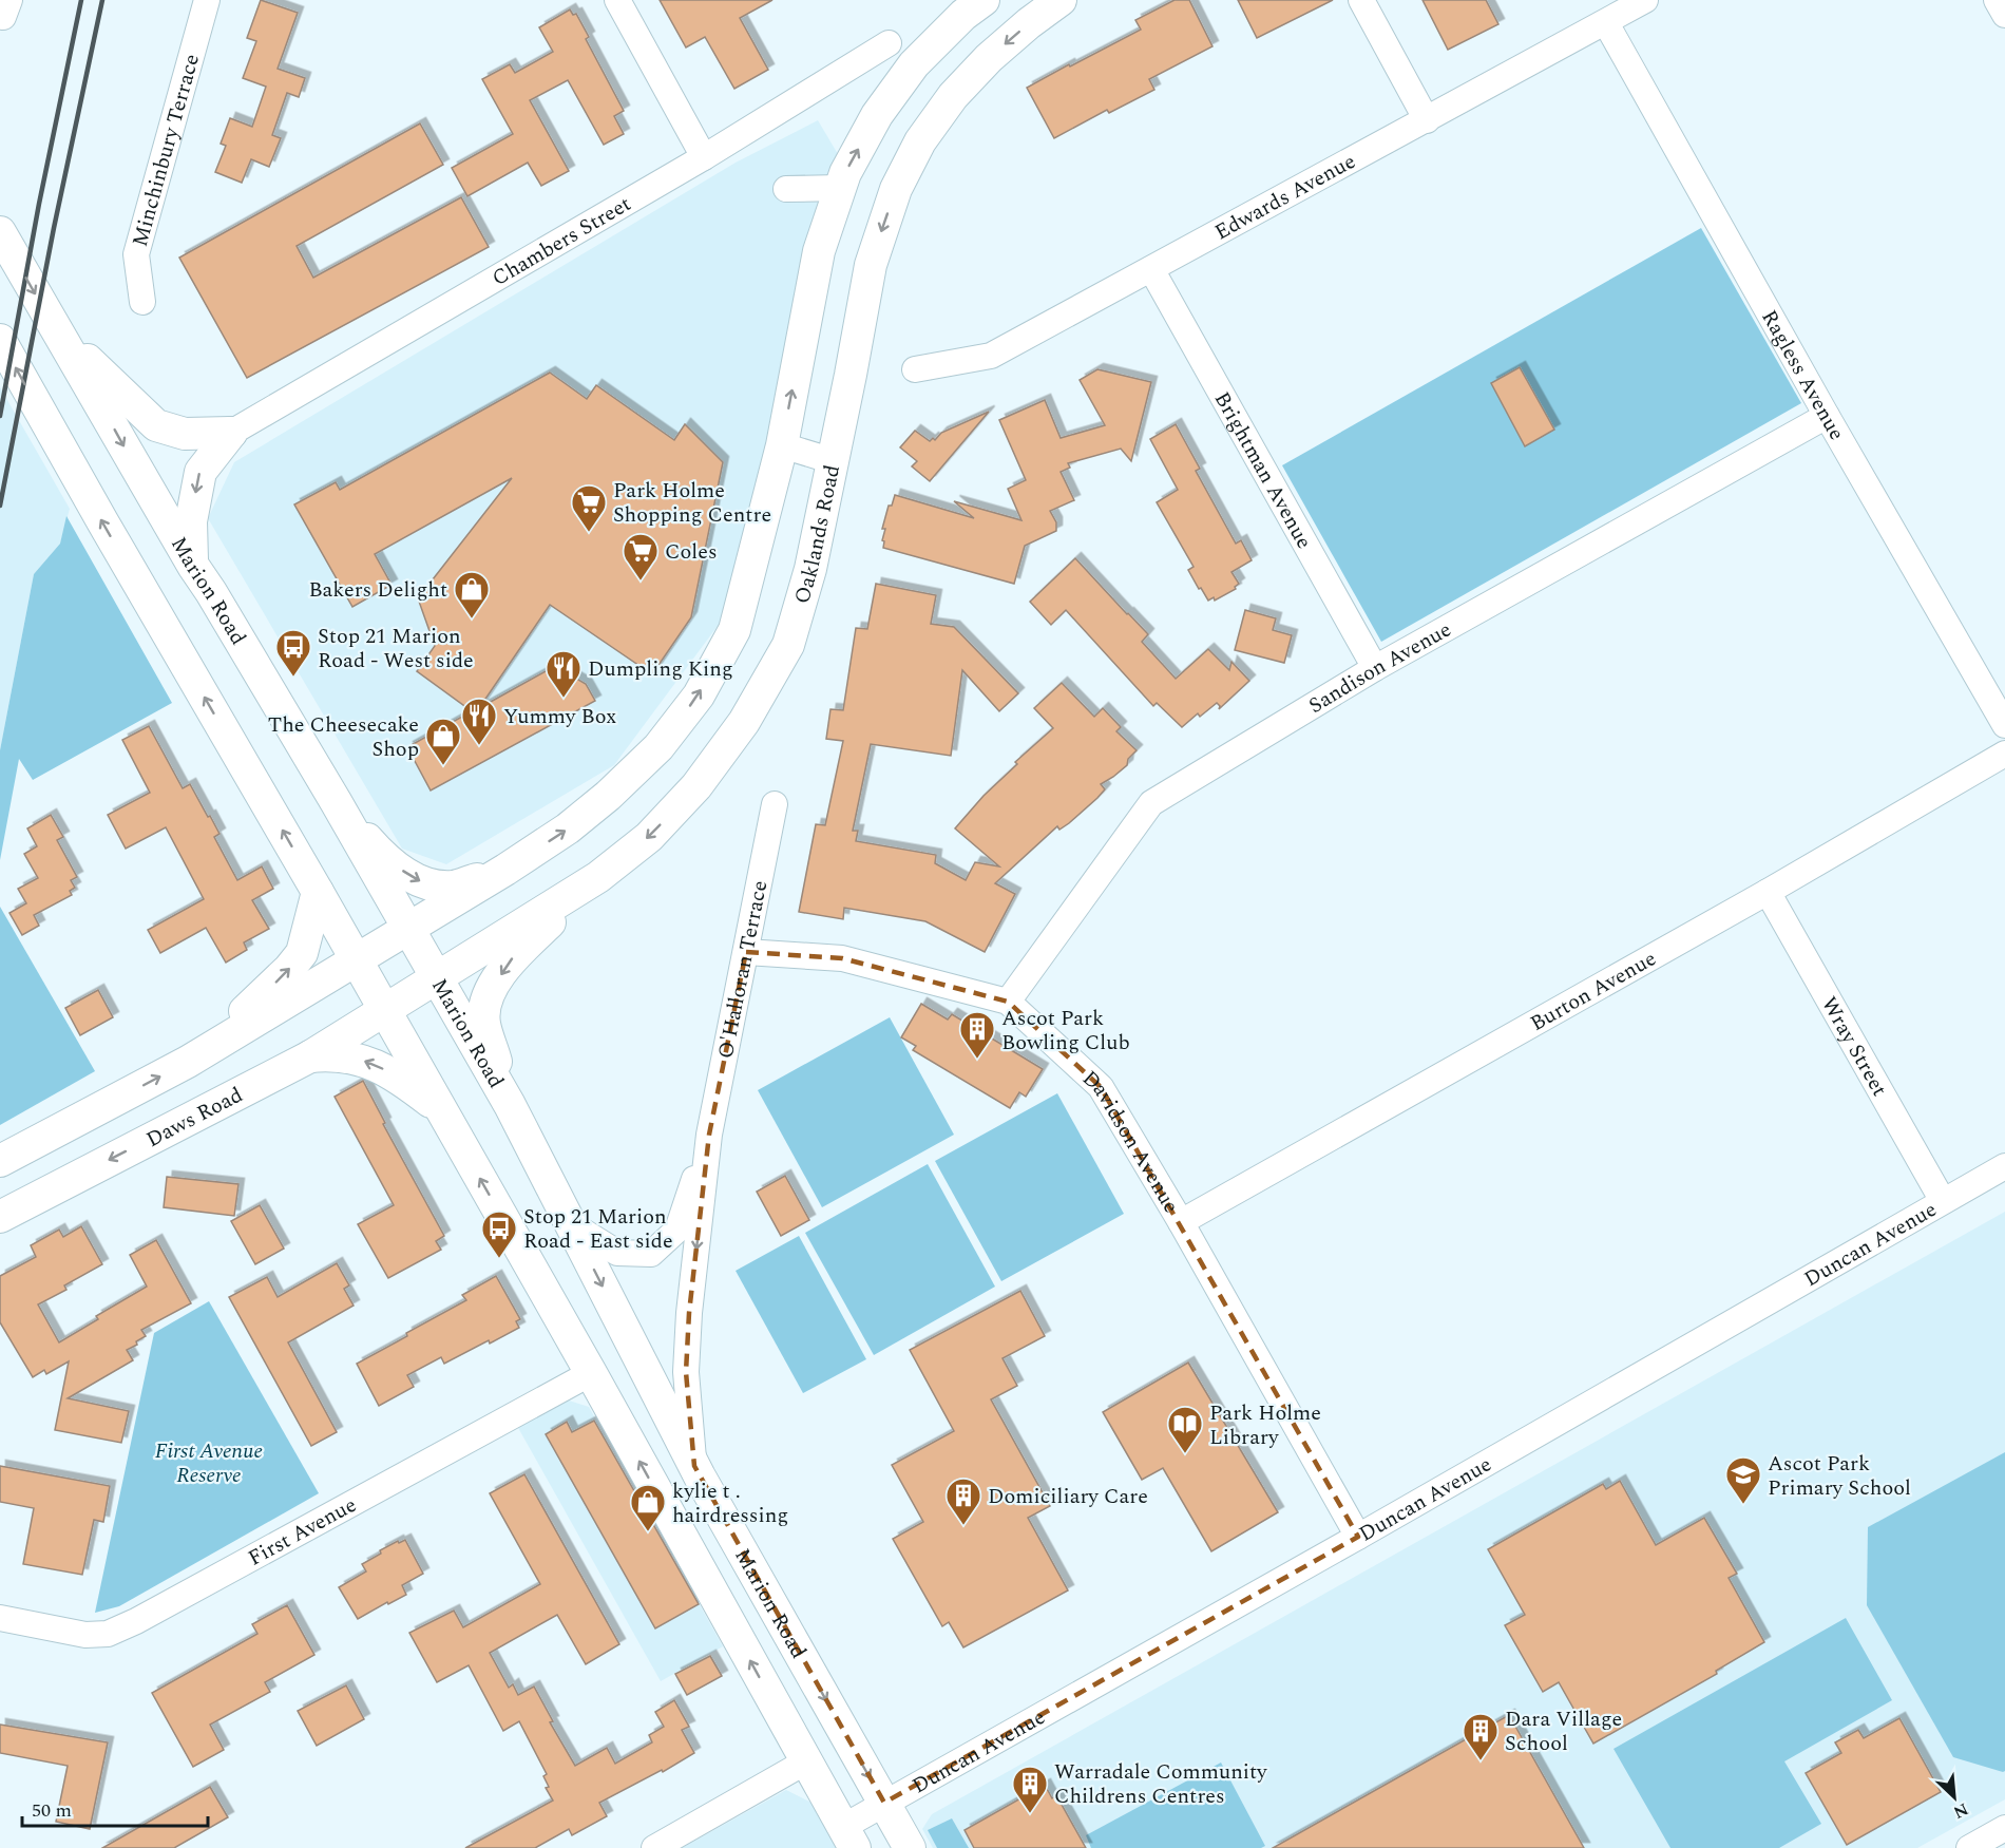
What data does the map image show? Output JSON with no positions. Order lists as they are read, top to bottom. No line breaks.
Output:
{"streets":{"main road":["Oaklands Road","Marion Road","Daws Road"],"street":["Minchinbury Terrace","Edwards Avenue","Chambers Street","Ragless Avenue","Brightman Avenue","Sandison Avenue","O'Halloran Terrace","Burton Avenue","Wray Street","Davidson Avenue","Duncan Avenue","First Avenue"]},"crossings":[["Edwards Avenue","Ragless Avenue"],["Edwards Avenue","Brightman Avenue"],["Ragless Avenue","Sandison Avenue"],["Brightman Avenue","Sandison Avenue"],["Oaklands Road","Marion Road"],["Oaklands Road","Daws Road"],["Marion Road","O'Halloran Terrace"],["Marion Road","Duncan Avenue"],["Sandison Avenue","Davidson Avenue"],["O'Halloran Terrace","Davidson Avenue"],["Burton Avenue","Wray Street"],["Burton Avenue","Davidson Avenue"],["Wray Street","Duncan Avenue"],["Davidson Avenue","Duncan Avenue"]],"one_way":["O'Halloran Terrace"],"parks":["First Avenue Reserve"],"places":{"supermarket":["Park Holme Shopping Centre","Coles"],"shop":["Bakers Delight","The Cheesecake Shop","kylie t . hairdressing"],"bus stop":["Stop 21 Marion Road - West side","Stop 21 Marion Road - East side"],"restaurant":["Dumpling King","Yummy Box"],"building":["Ascot Park Bowling Club","Domiciliary Care","Dara Village School","Warradale Community Childrens Centres"],"library":["Park Holme Library"],"school or university":["Ascot Park Primary School"]},"scale_bar":"50 m","north":"bottom right"}
